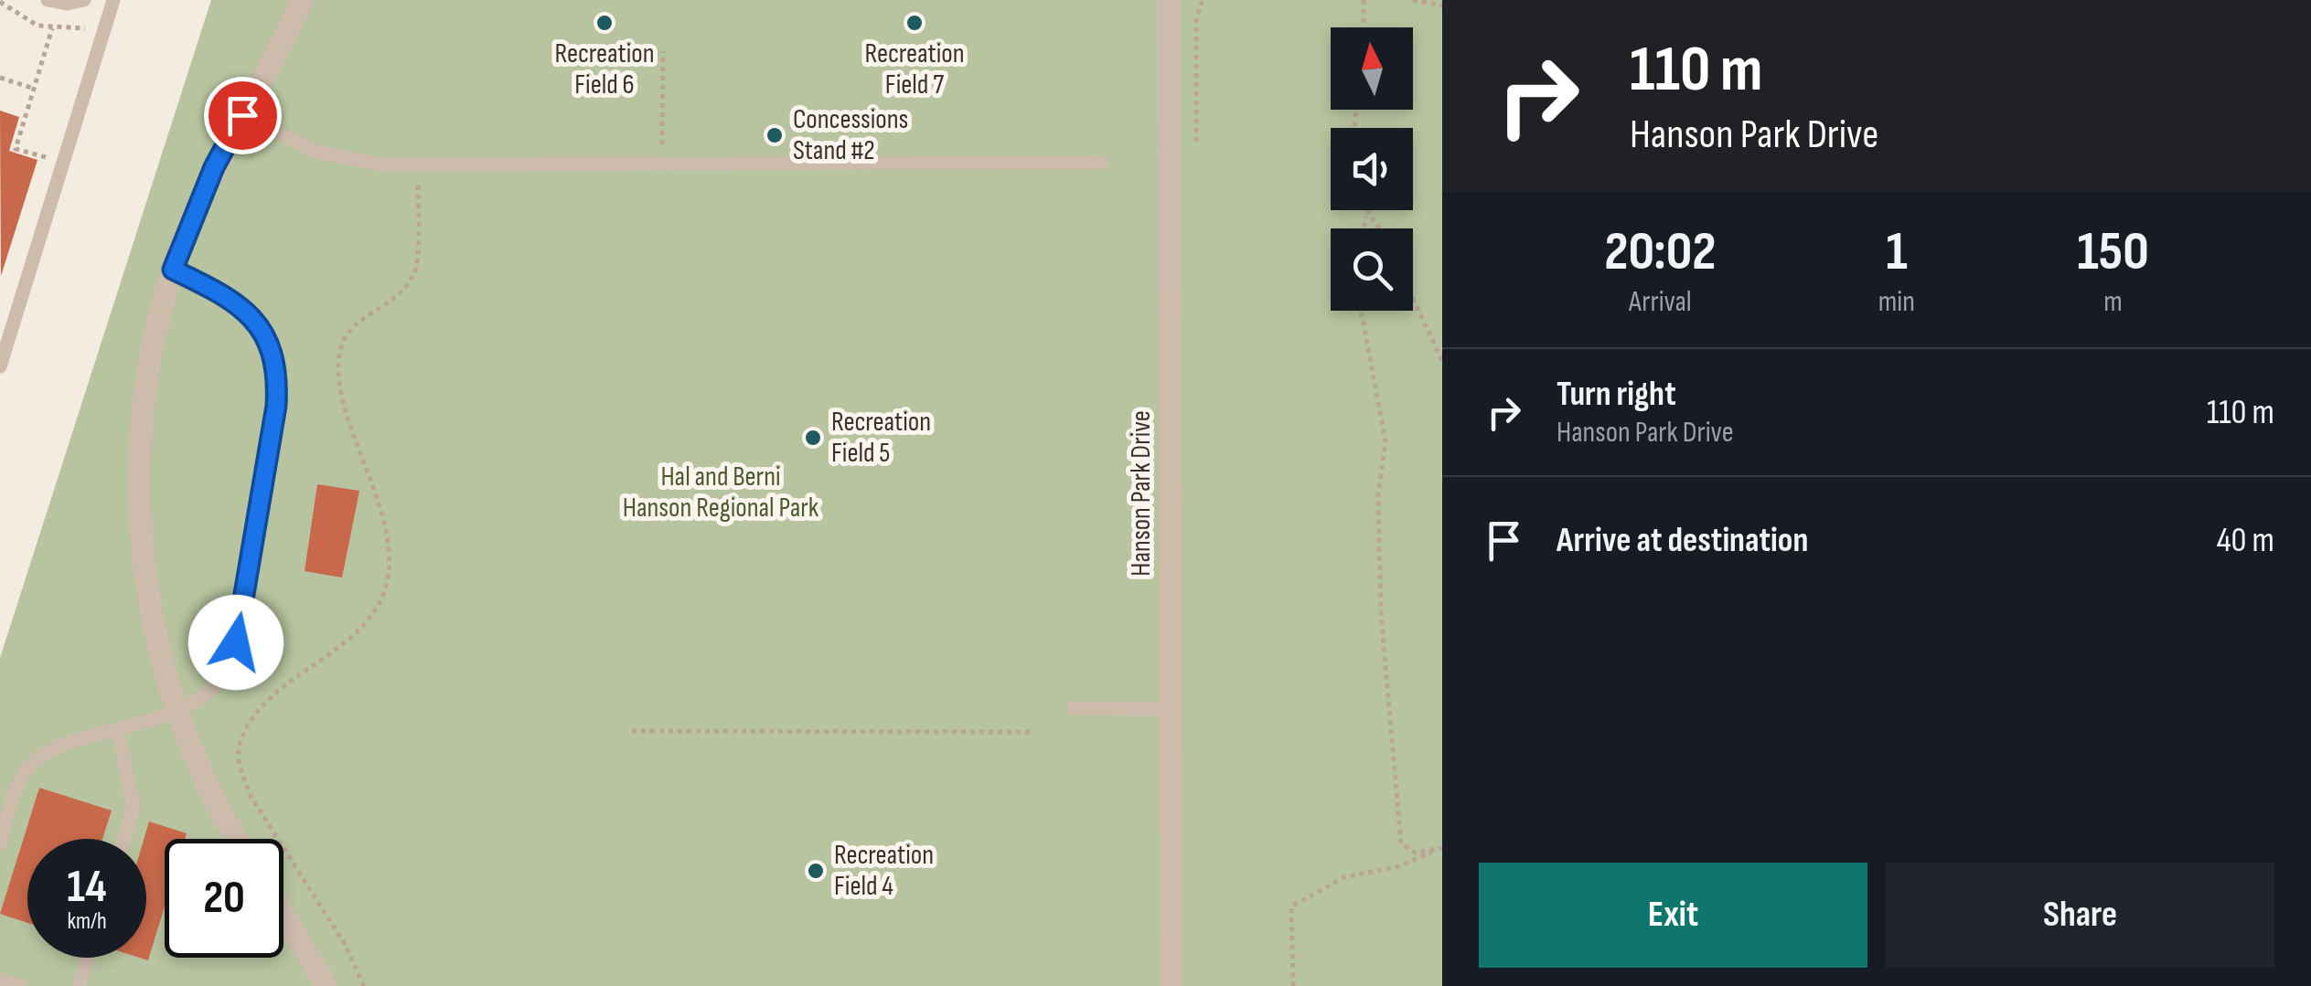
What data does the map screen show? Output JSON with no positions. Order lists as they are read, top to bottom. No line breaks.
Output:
{"streets":{"street":["Hanson Park Drive"]},"parks":["Hal and Berni Hanson Regional Park"],"places":["Recreation Field 6","Recreation Field 7","Concessions Stand #2","Recreation Field 5","Recreation Field 4"],"north":"top","page":{"turn":["110 m","Hanson Park Drive"],"eta":["20:02","Arrival","1","min","150","m"],"list":[{"name":"Turn right","note":"Hanson Park Drive","value":"110 m"},{"name":"Arrive at destination","value":"40 m"}],"speed":"14 km/h","limit":"20","buttons":["Exit","Share"]}}
